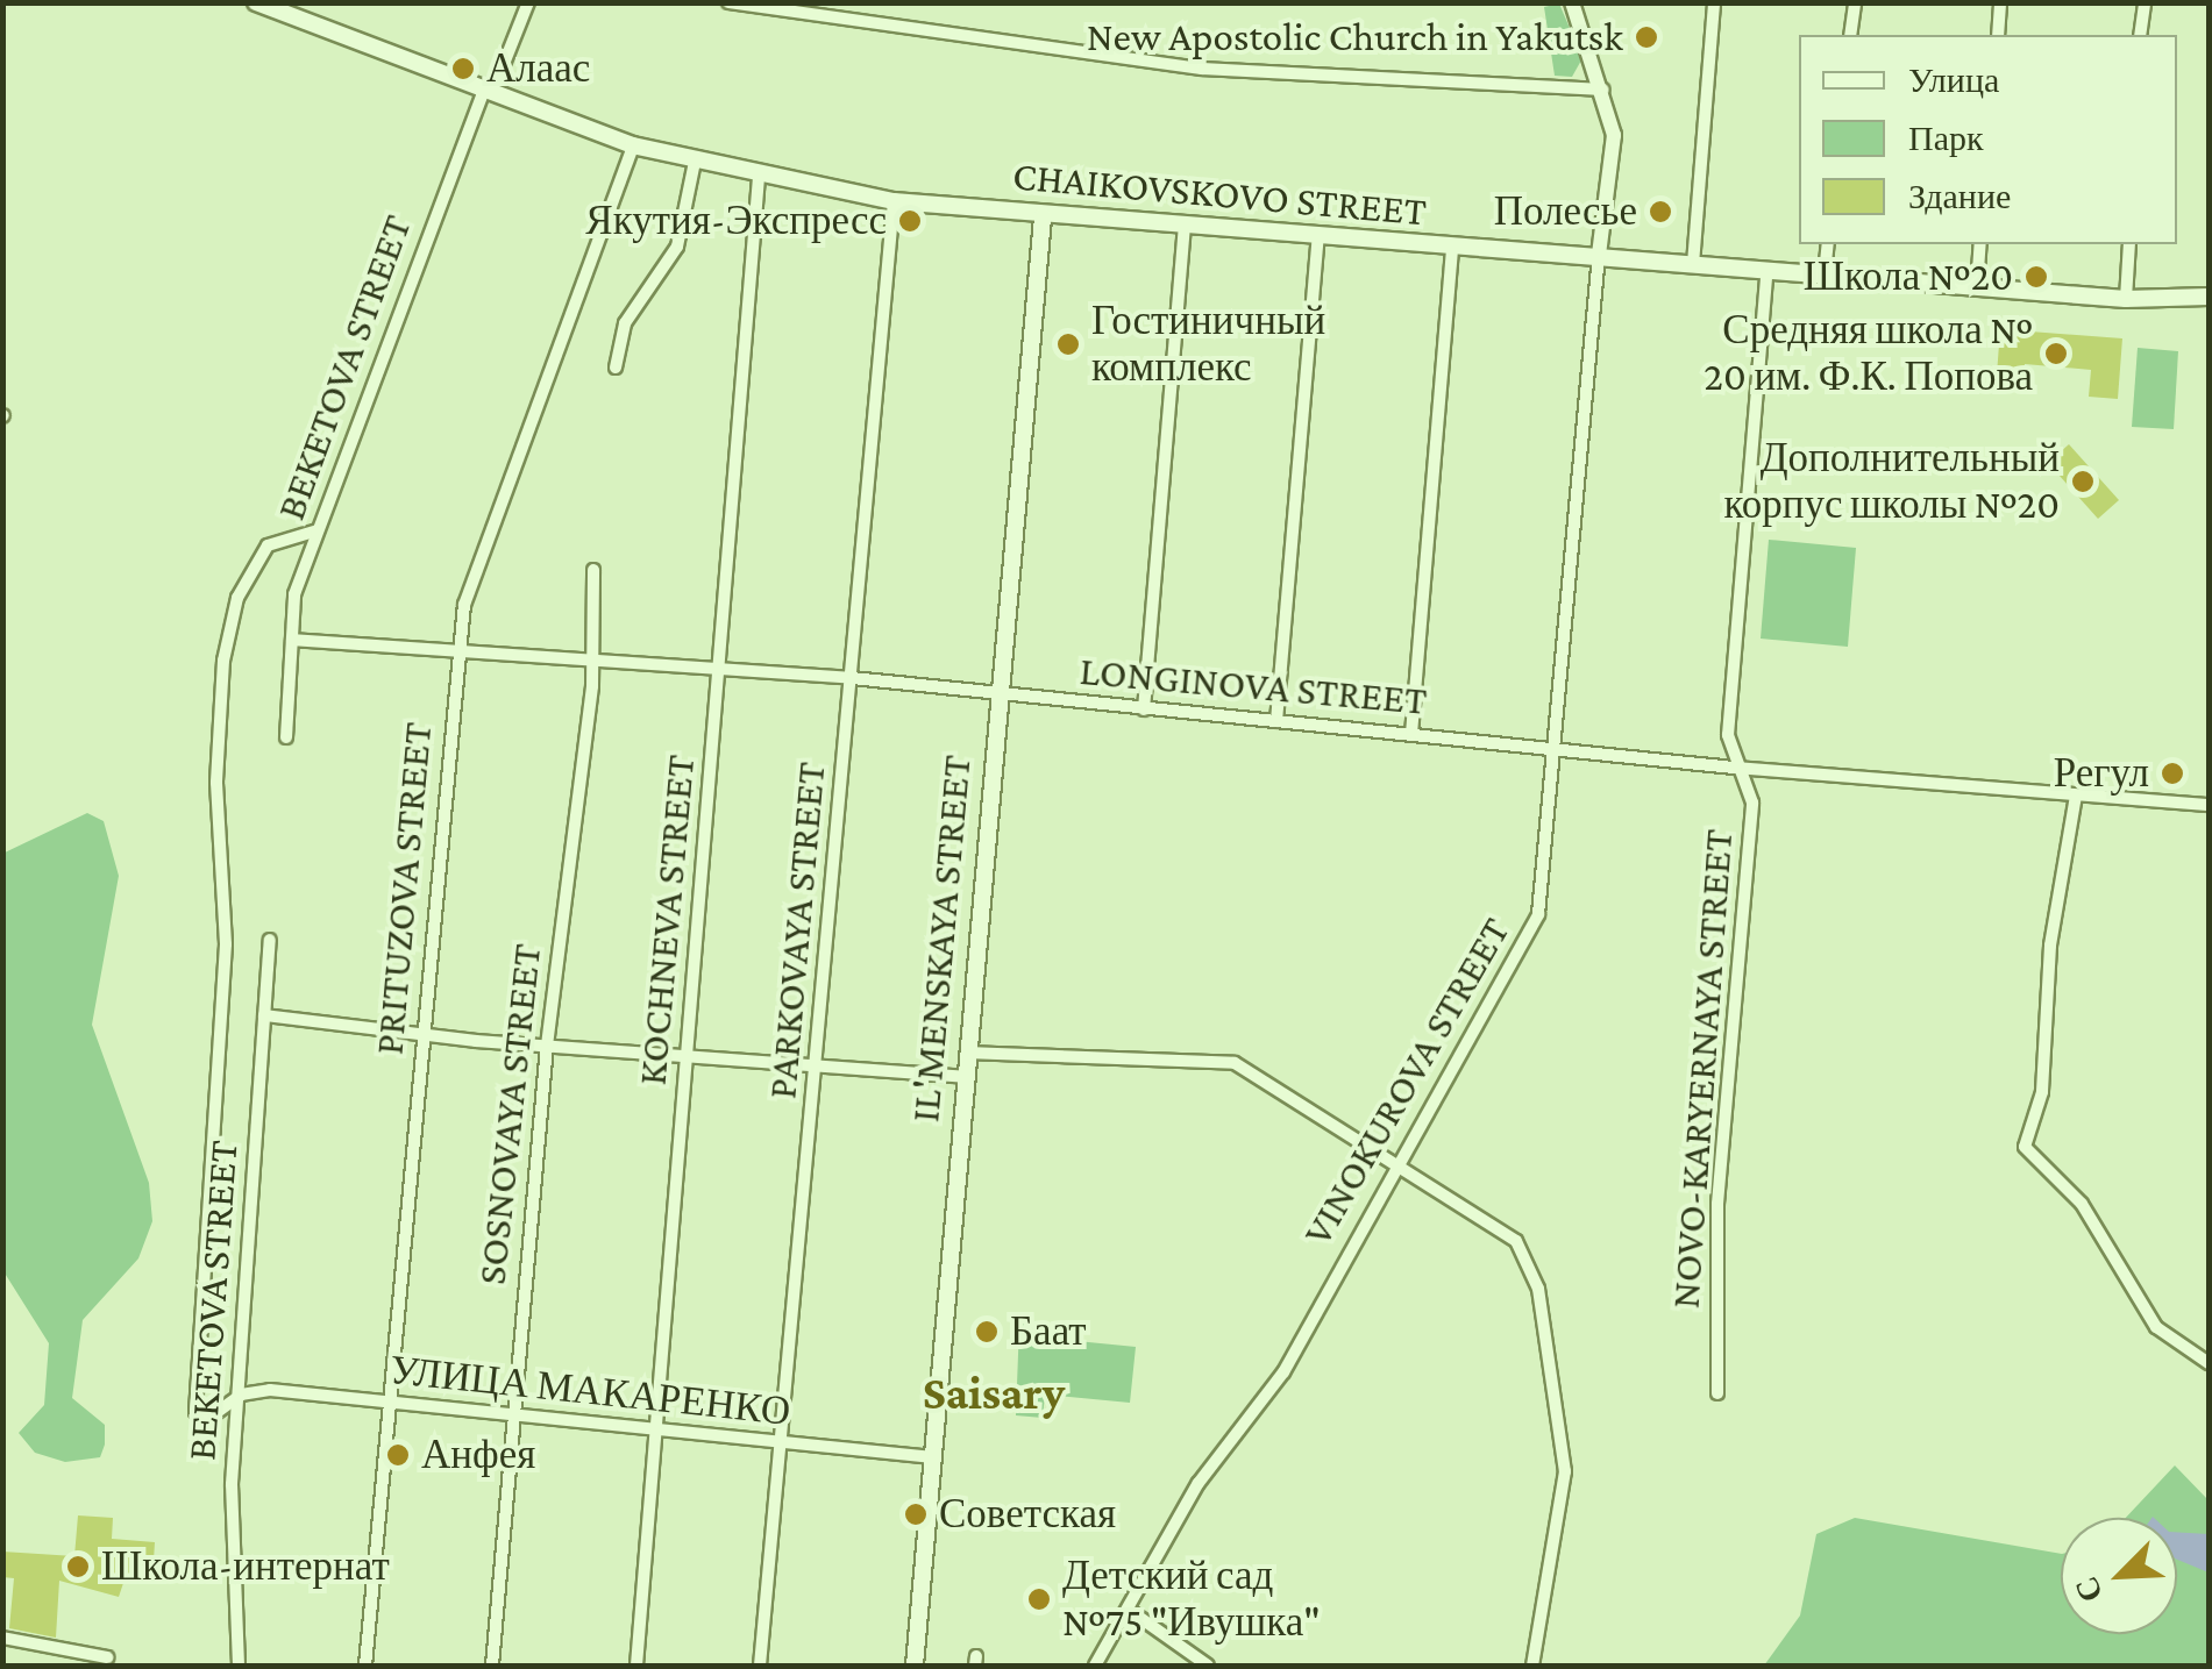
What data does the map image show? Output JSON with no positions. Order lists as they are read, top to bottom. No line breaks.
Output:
{"streets":{"main road":["CHAIKOVSKOVO STREET","IL'MENSKAYA STREET"],"street":["BEKETOVA STREET","LONGINOVA STREET","PRITUZOVA STREET","KOCHNEVA STREET","PARKOVAYA STREET","NOVO-KARYERNAYA STREET","VINOKUROVA STREET","SOSNOVAYA STREET","УЛИЦА МАКАРЕНКО"]},"crossings":[["CHAIKOVSKOVO STREET","BEKETOVA STREET"],["CHAIKOVSKOVO STREET","PRITUZOVA STREET"],["CHAIKOVSKOVO STREET","KOCHNEVA STREET"],["CHAIKOVSKOVO STREET","PARKOVAYA STREET"],["CHAIKOVSKOVO STREET","IL'MENSKAYA STREET"],["CHAIKOVSKOVO STREET","NOVO-KARYERNAYA STREET"],["CHAIKOVSKOVO STREET","VINOKUROVA STREET"],["BEKETOVA STREET","LONGINOVA STREET"],["BEKETOVA STREET","УЛИЦА МАКАРЕНКО"],["LONGINOVA STREET","PRITUZOVA STREET"],["LONGINOVA STREET","KOCHNEVA STREET"],["LONGINOVA STREET","PARKOVAYA STREET"],["LONGINOVA STREET","IL'MENSKAYA STREET"],["LONGINOVA STREET","NOVO-KARYERNAYA STREET"],["LONGINOVA STREET","VINOKUROVA STREET"],["LONGINOVA STREET","SOSNOVAYA STREET"],["PRITUZOVA STREET","УЛИЦА МАКАРЕНКО"],["KOCHNEVA STREET","УЛИЦА МАКАРЕНКО"],["PARKOVAYA STREET","УЛИЦА МАКАРЕНКО"],["IL'MENSKAYA STREET","УЛИЦА МАКАРЕНКО"],["SOSNOVAYA STREET","УЛИЦА МАКАРЕНКО"]],"districts":["Saisary"],"places":["New Apostolic Church in Yakutsk","Алаас","Полесье","Якутия-Экспресс","Школа №20","Гостиничный комплекс","Средняя школа № 20 им. Ф.К. Попова","Дополнительный корпус школы №20","Регул","Баат","Анфея","Советская","Школа-интернат","Детский сад №75 \"Ивушка\""],"legend":["Улица","Парк","Здание"],"north":"bottom left"}
